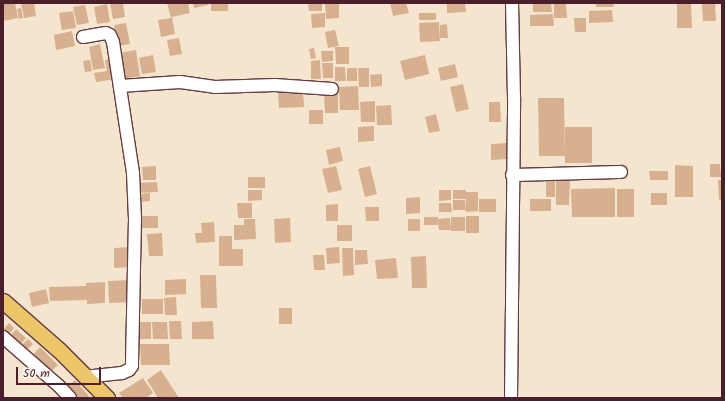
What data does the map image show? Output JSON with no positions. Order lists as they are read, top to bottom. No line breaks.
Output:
{"scale_bar":"50 m"}
